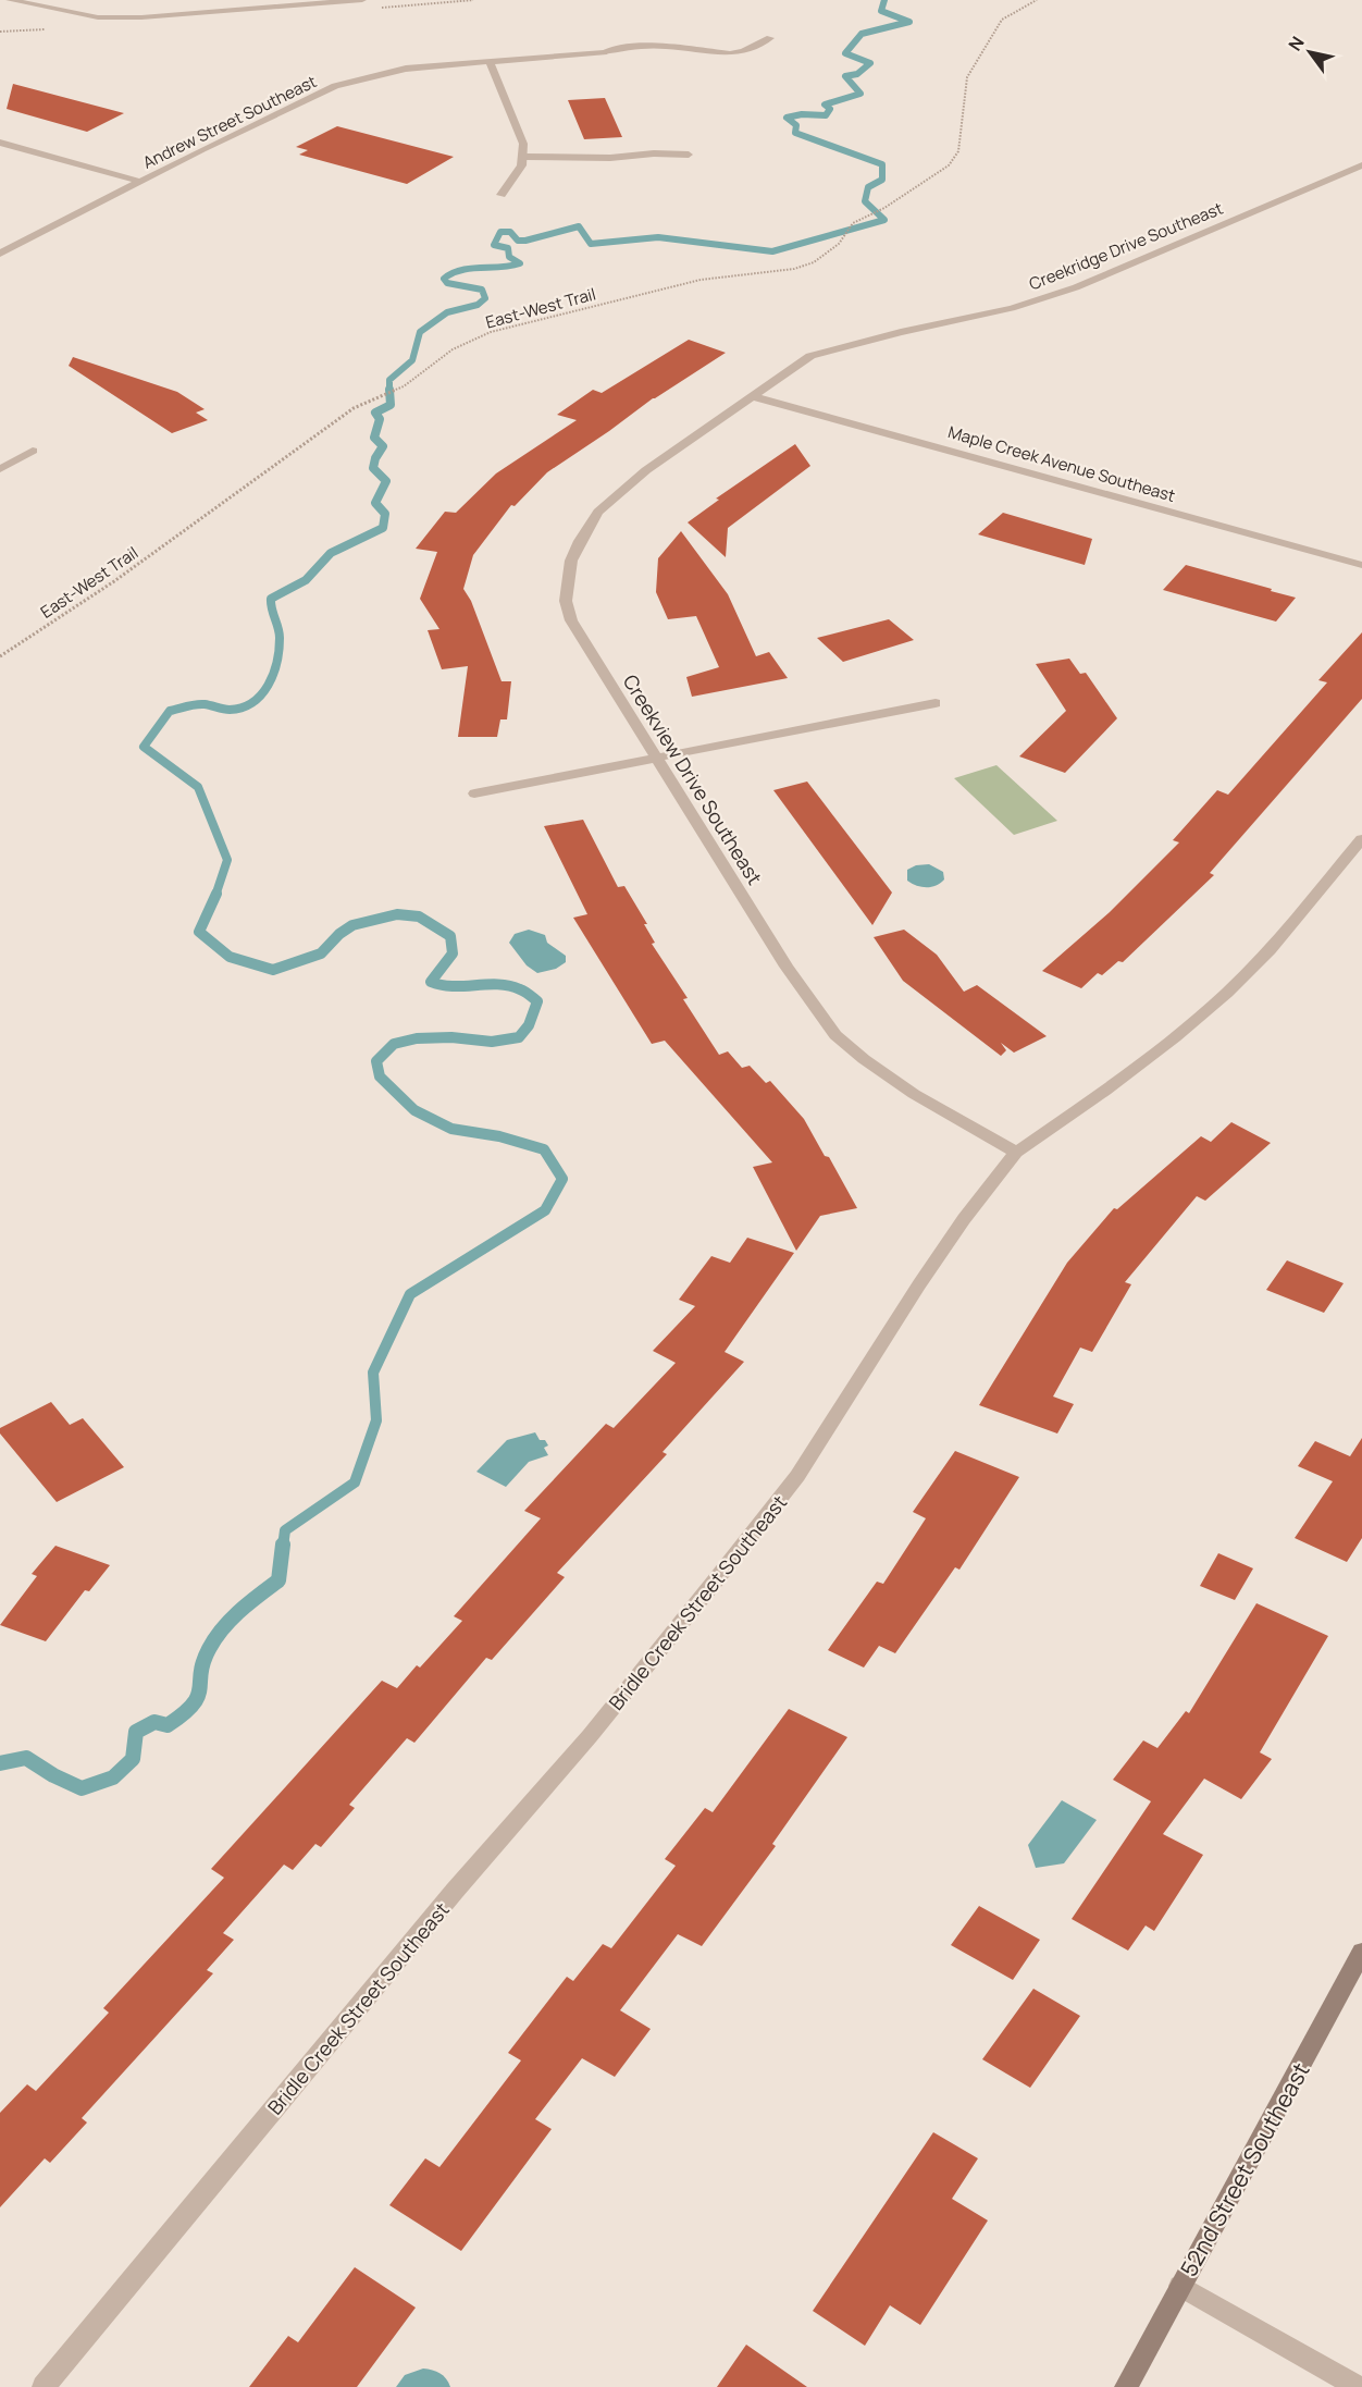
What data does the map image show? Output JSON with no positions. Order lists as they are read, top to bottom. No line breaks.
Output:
{"streets":{"main road":["52nd Street Southeast"],"street":["Andrew Street Southeast","Creekridge Drive Southeast","Maple Creek Avenue Southeast","Creekview Drive Southeast","Bridle Creek Street Southeast"],"path":["East-West Trail"]},"crossings":[["Creekridge Drive Southeast","Maple Creek Avenue Southeast"],["Creekridge Drive Southeast","Creekview Drive Southeast"],["Maple Creek Avenue Southeast","Creekview Drive Southeast"],["Creekview Drive Southeast","Bridle Creek Street Southeast"]],"north":"top left"}
